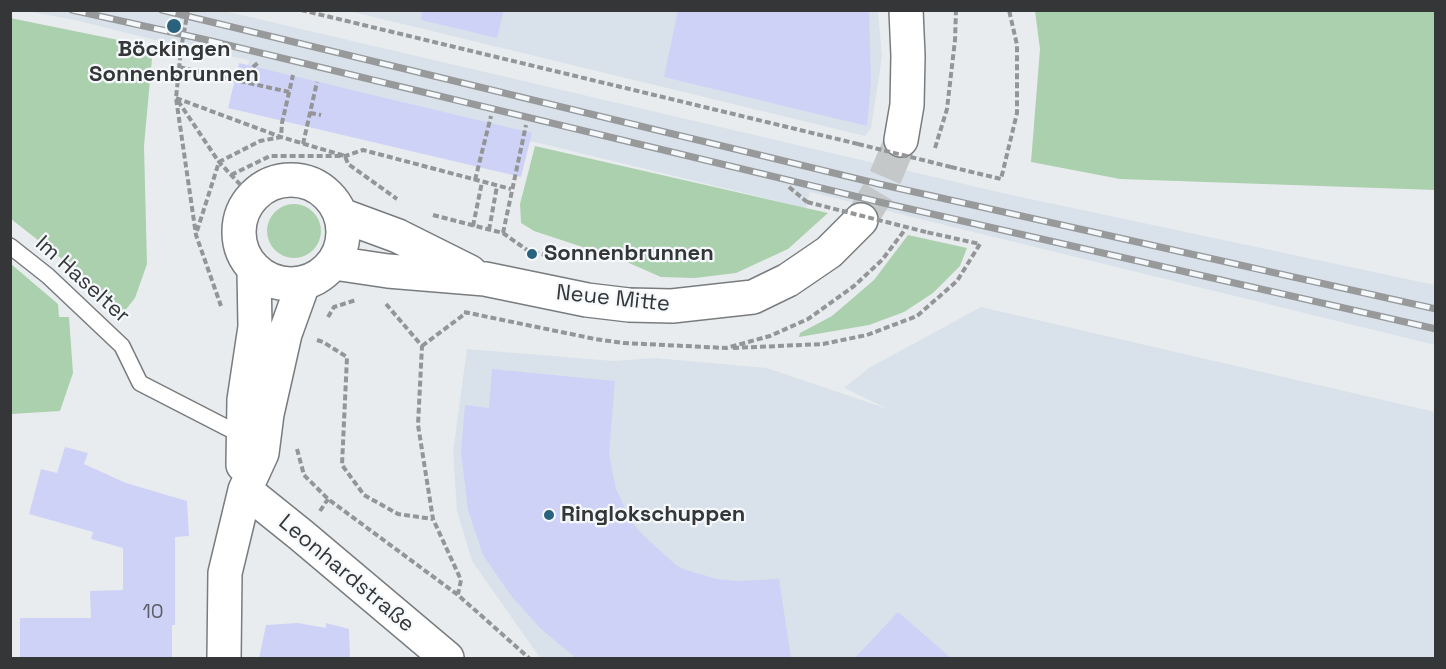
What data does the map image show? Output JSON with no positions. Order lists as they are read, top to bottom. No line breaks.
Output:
{"streets":{"street":["Neue Mitte","Leonhardstraße"],"lane":["Im Haselter"]},"places":["Böckingen Sonnenbrunnen","Sonnenbrunnen","Ringlokschuppen"],"house_numbers":["10"]}
